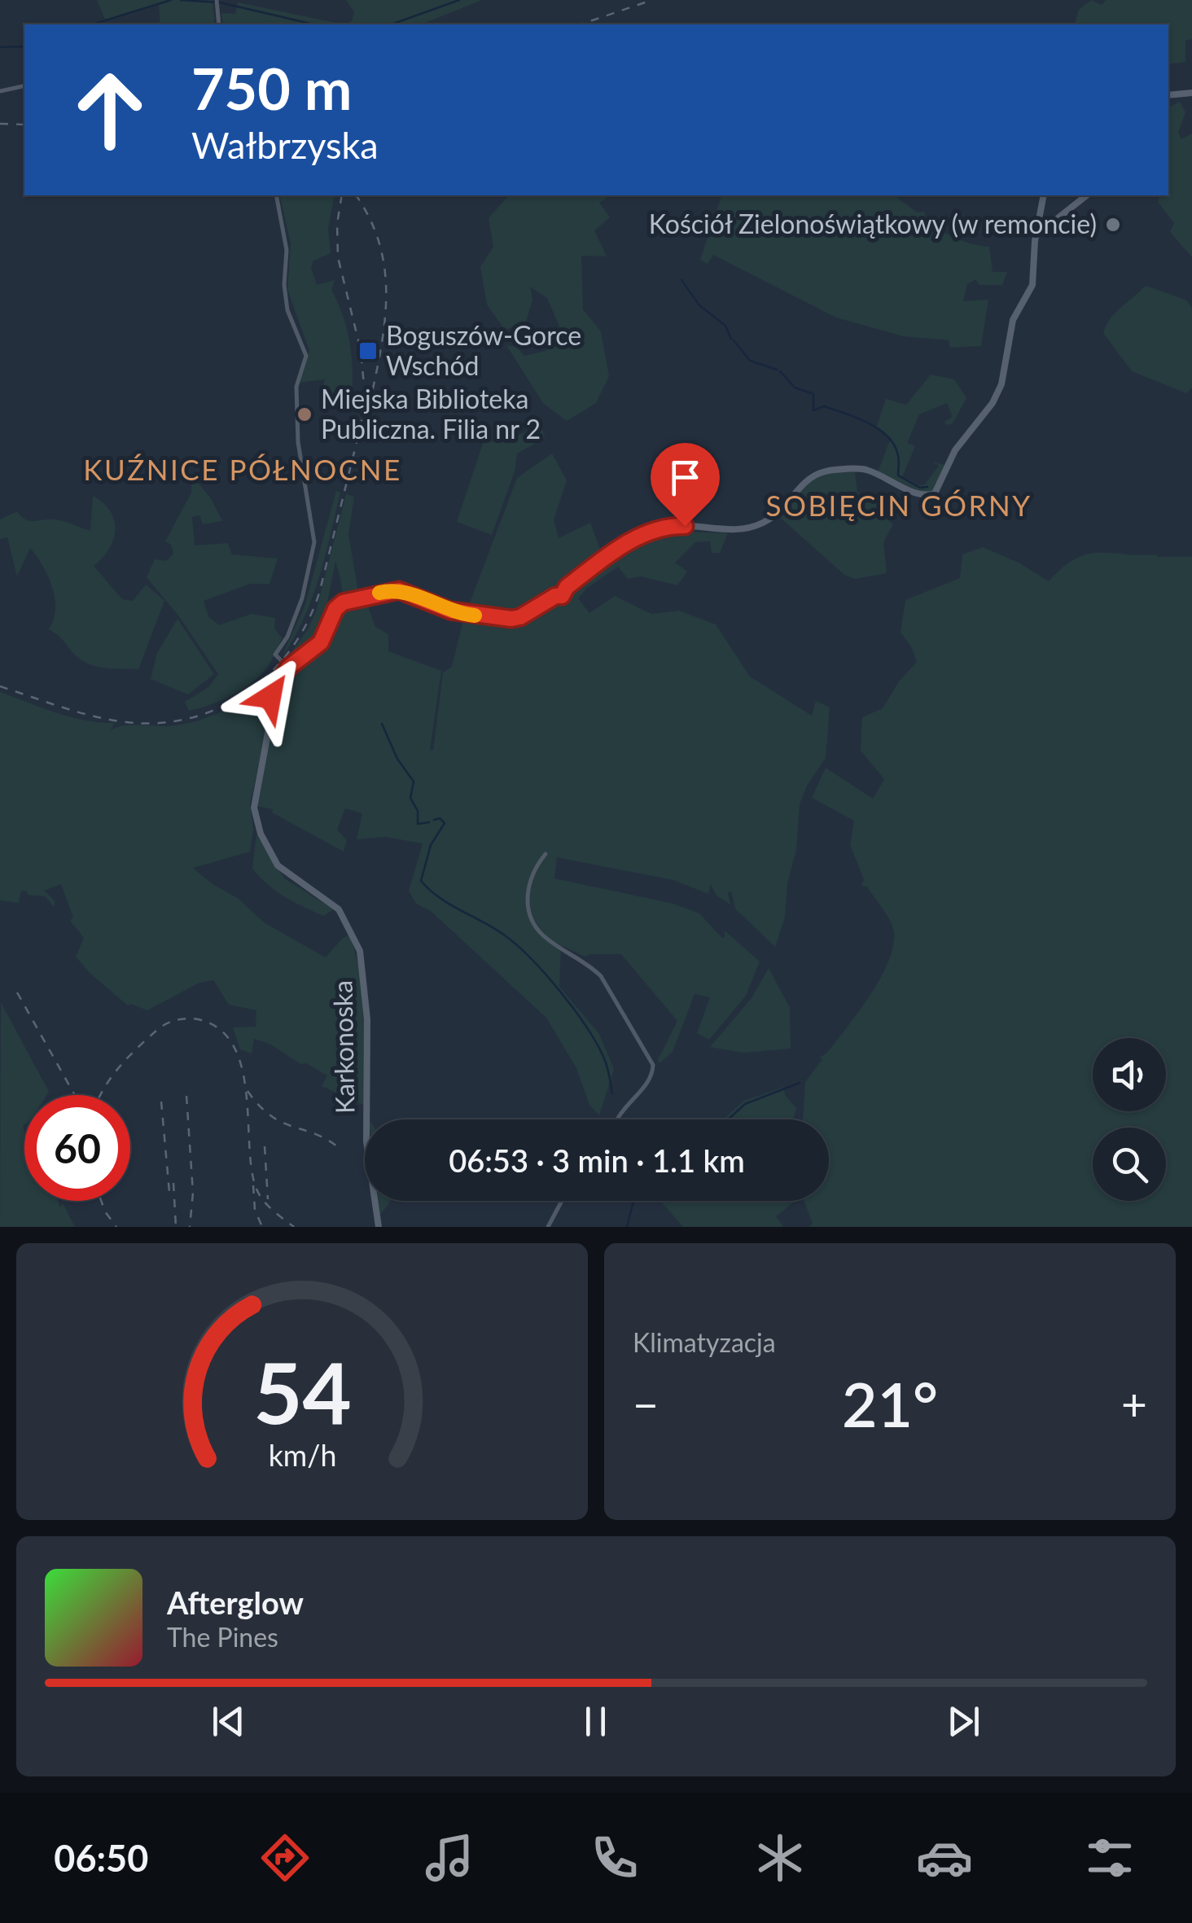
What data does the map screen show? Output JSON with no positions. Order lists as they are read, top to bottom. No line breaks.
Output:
{"streets":{"main road":["Karkonoska"]},"districts":["KUŹNICE PÓŁNOCNE","SOBIĘCIN GÓRNY"],"places":{"other":["Kościół Zielonoświątkowy (w remoncie)","Miejska Biblioteka Publiczna. Filia nr 2"],"transit":["Boguszów-Gorce Wschód"]},"page":{"turn":["750 m","Wałbrzyska"],"limit":"60","trip":"06:53 · 3 min · 1.1 km","tile":"Klimatyzacja","heat":["−","21°","+"],"song":["Afterglow","The Pines"],"tabs":"06:50","gauge":["54","km/h"]}}
